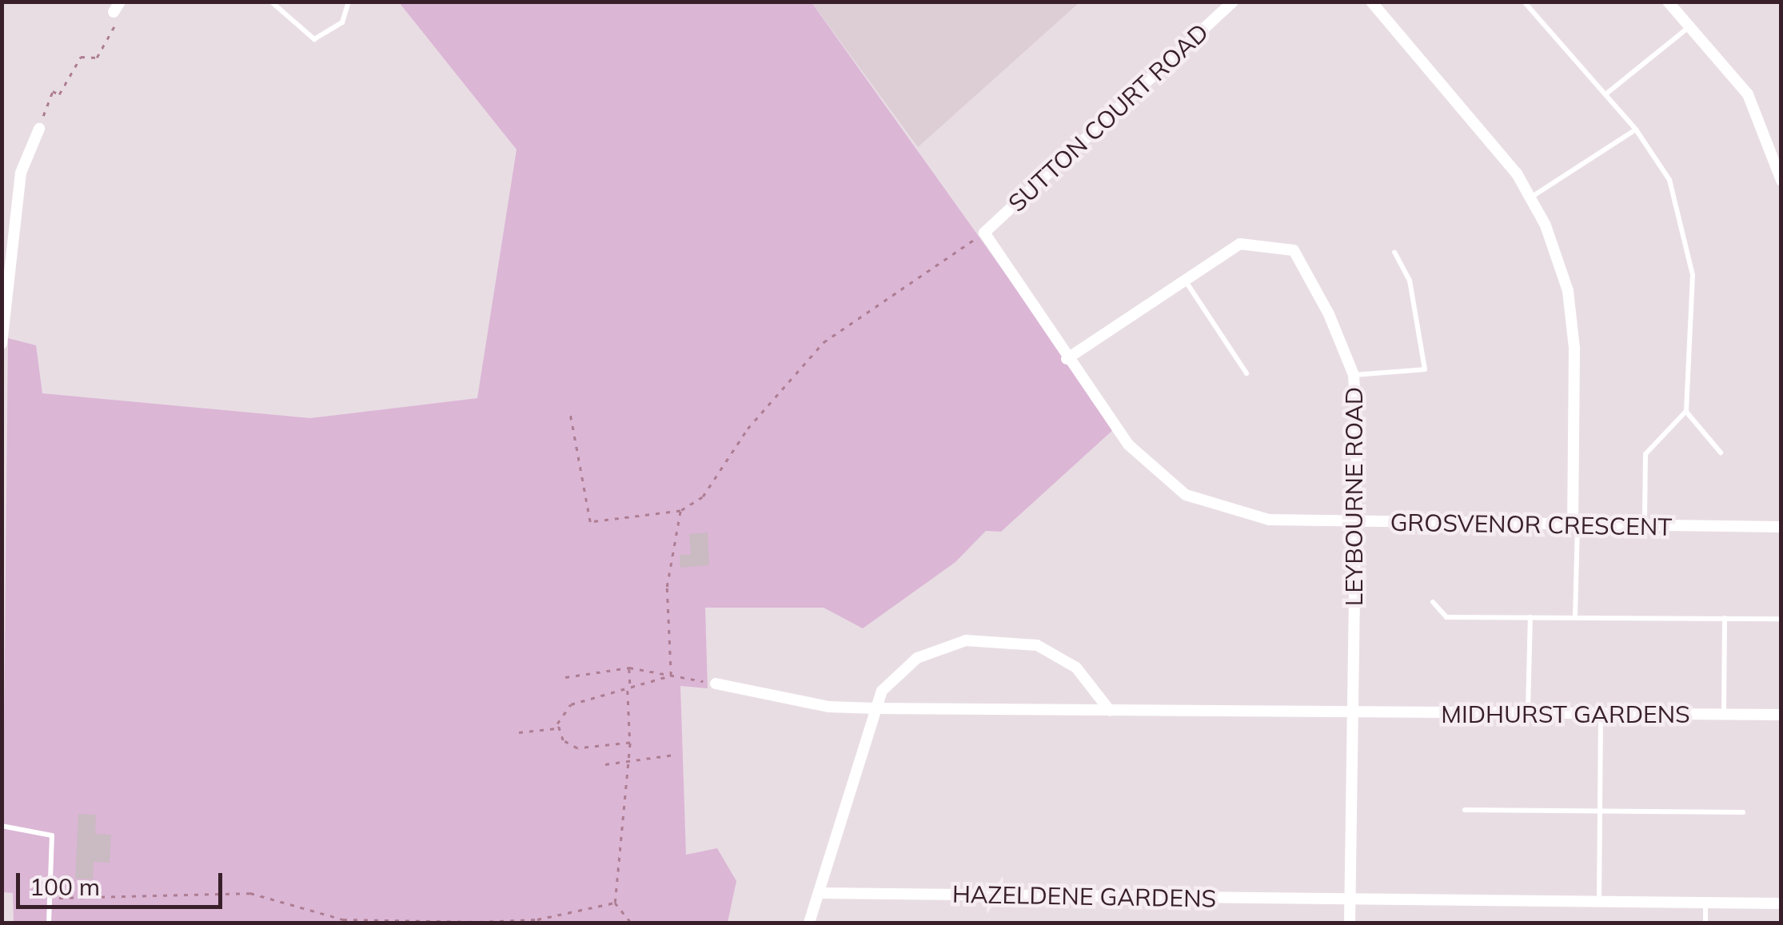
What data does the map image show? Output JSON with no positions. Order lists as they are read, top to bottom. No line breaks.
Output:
{"streets":{"street":["SUTTON COURT ROAD","LEYBOURNE ROAD","GROSVENOR CRESCENT","MIDHURST GARDENS","HAZELDENE GARDENS"]},"crossings":[["SUTTON COURT ROAD","GROSVENOR CRESCENT"],["LEYBOURNE ROAD","GROSVENOR CRESCENT"],["LEYBOURNE ROAD","MIDHURST GARDENS"],["LEYBOURNE ROAD","HAZELDENE GARDENS"]],"scale_bar":"100 m"}
